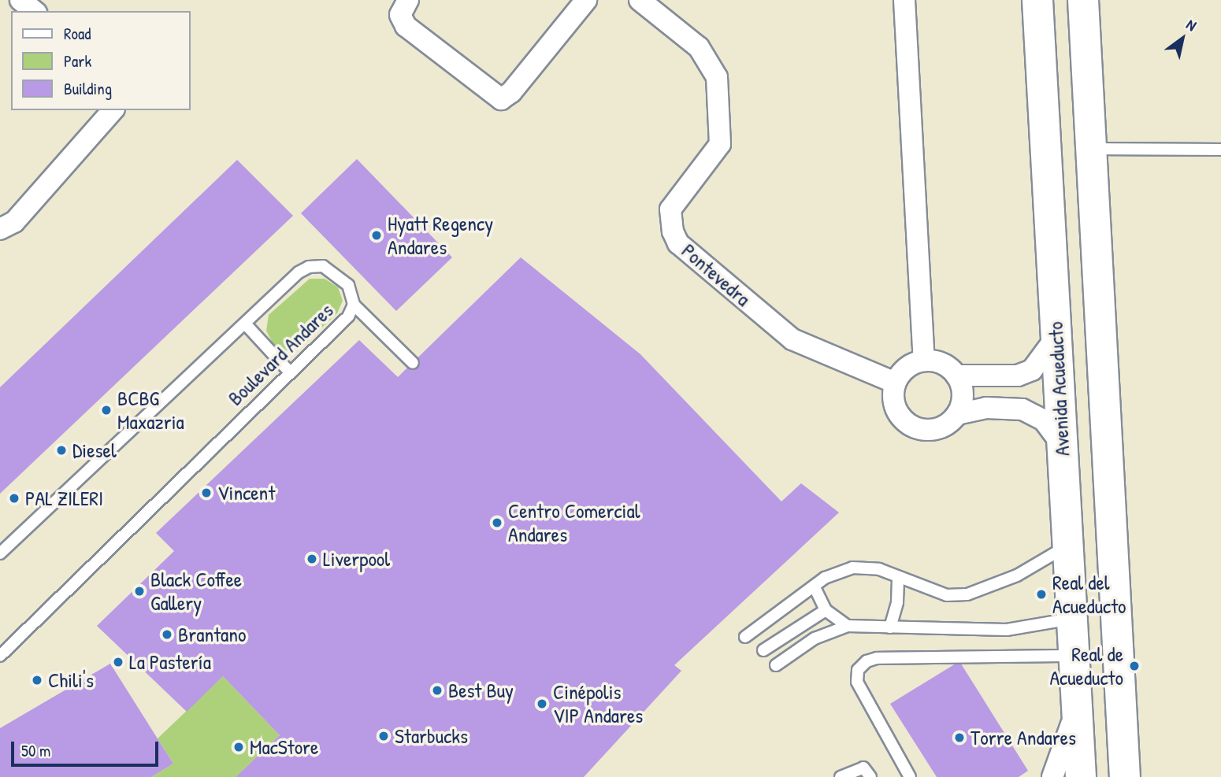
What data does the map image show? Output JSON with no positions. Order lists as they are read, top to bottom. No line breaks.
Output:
{"streets":{"main road":["Avenida Acueducto"],"street":["Pontevedra"],"lane":["Boulevard Andares"]},"places":["Hyatt Regency Andares","BCBG Maxazria","Diesel","Vincent","PAL ZILERI","Centro Comercial Andares","Liverpool","Black Coffee Gallery","Real del Acueducto","Brantano","La Pastería","Real de Acueducto","Chili's","Best Buy","Cinépolis VIP Andares","Starbucks","Torre Andares","MacStore"],"legend":["Road","Park","Building"],"scale_bar":"50 m","north":"top right"}
